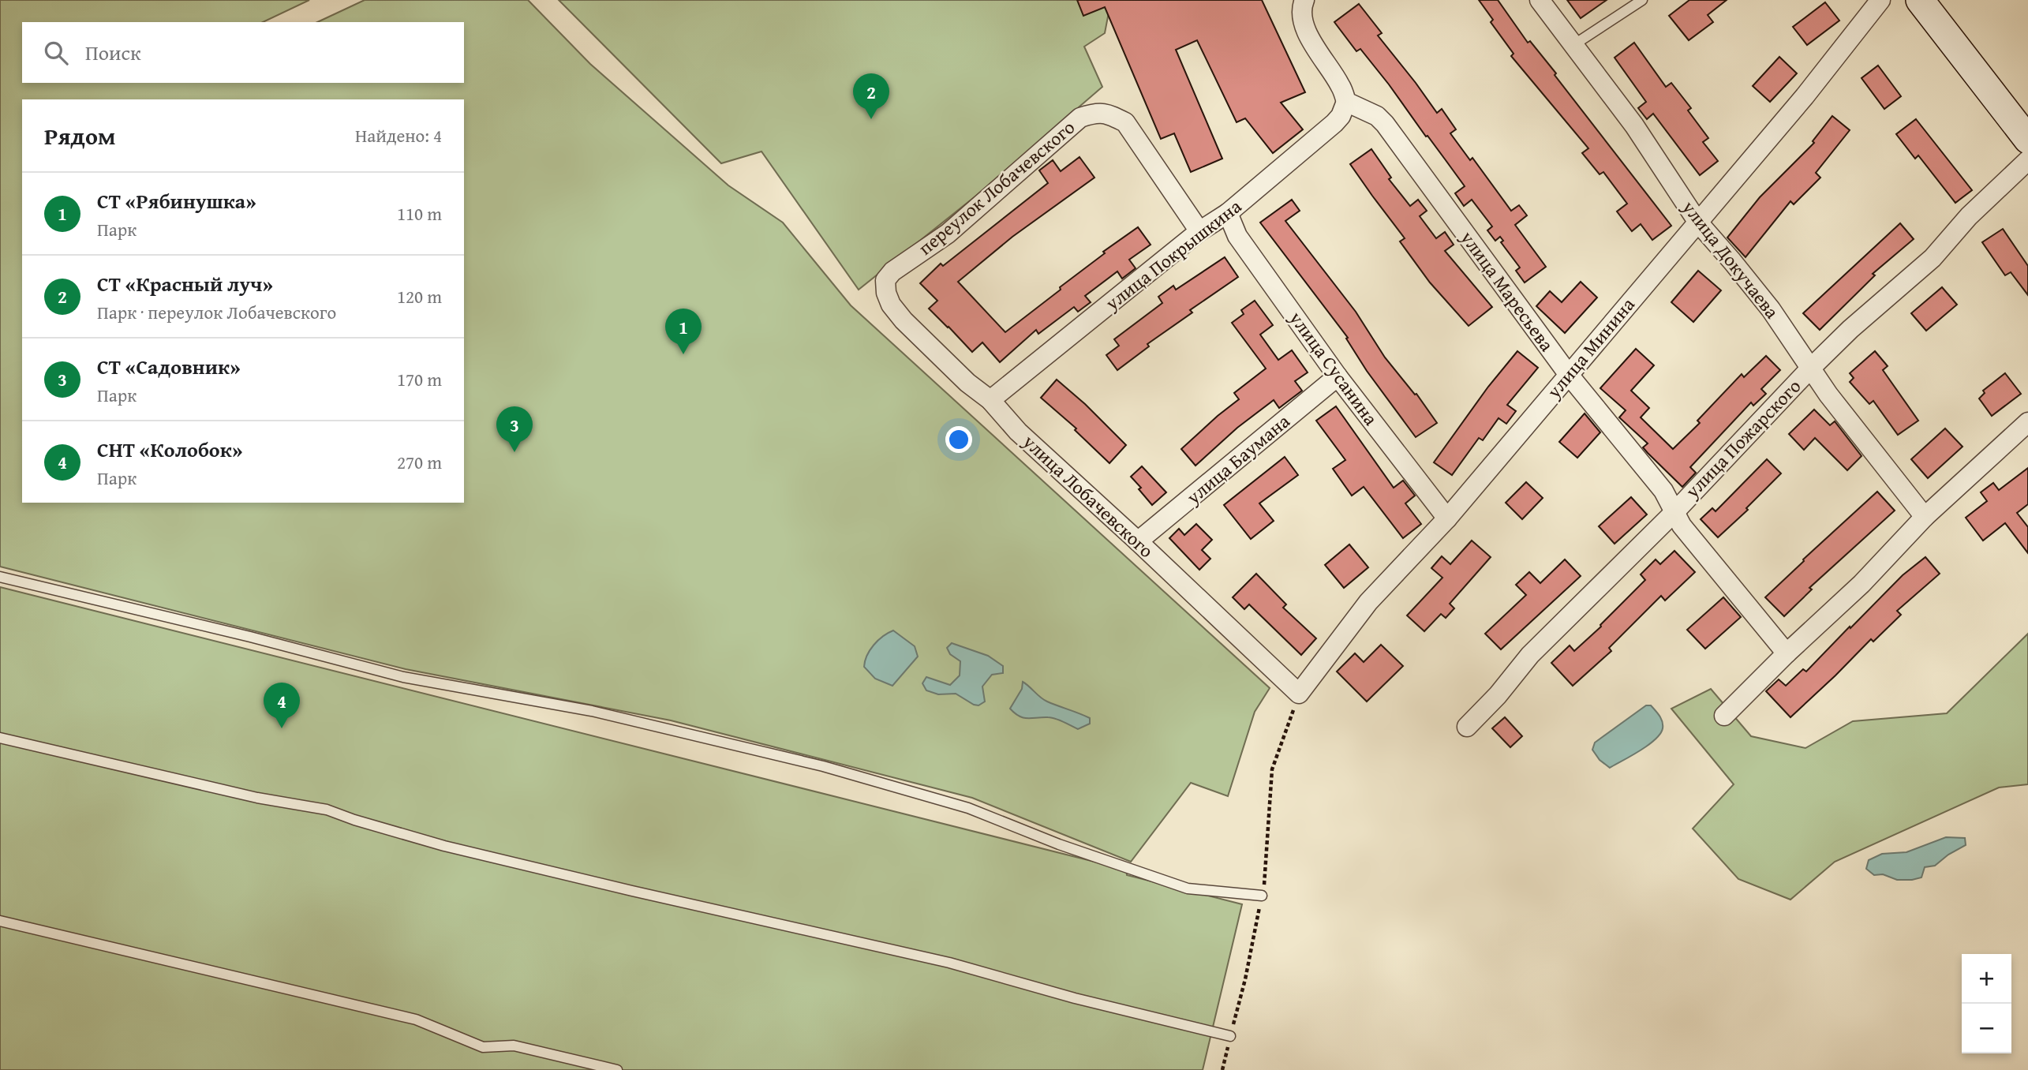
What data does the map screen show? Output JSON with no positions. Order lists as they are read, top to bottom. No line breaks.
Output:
{"streets":{"street":["переулок Лобачевского","улица Покрышкина","улица Докучаева","улица Маресьева","улица Минина","улица Сусанина","улица Пожарского","улица Баумана","улица Лобачевского"]},"crossings":[["переулок Лобачевского","улица Покрышкина"],["переулок Лобачевского","улица Лобачевского"],["улица Покрышкина","улица Маресьева"],["улица Покрышкина","улица Сусанина"],["улица Покрышкина","улица Лобачевского"],["улица Докучаева","улица Минина"],["улица Докучаева","улица Пожарского"],["улица Маресьева","улица Минина"],["улица Маресьева","улица Пожарского"],["улица Минина","улица Сусанина"],["улица Минина","улица Лобачевского"],["улица Сусанина","улица Баумана"],["улица Баумана","улица Лобачевского"]],"page":{"search":"Поиск","pins":["2","1","3","4"],"heading":["Рядом","Найдено: 4"],"list":[{"mark":"1","name":"СТ «Рябинушка»","note":"Парк","value":"110 m"},{"mark":"2","name":"СТ «Красный луч»","note":"Парк · переулок Лобачевского","value":"120 m"},{"mark":"3","name":"СТ «Садовник»","note":"Парк","value":"170 m"},{"mark":"4","name":"СНТ «Колобок»","note":"Парк","value":"270 m"}],"map_buttons":["+","−"]}}
